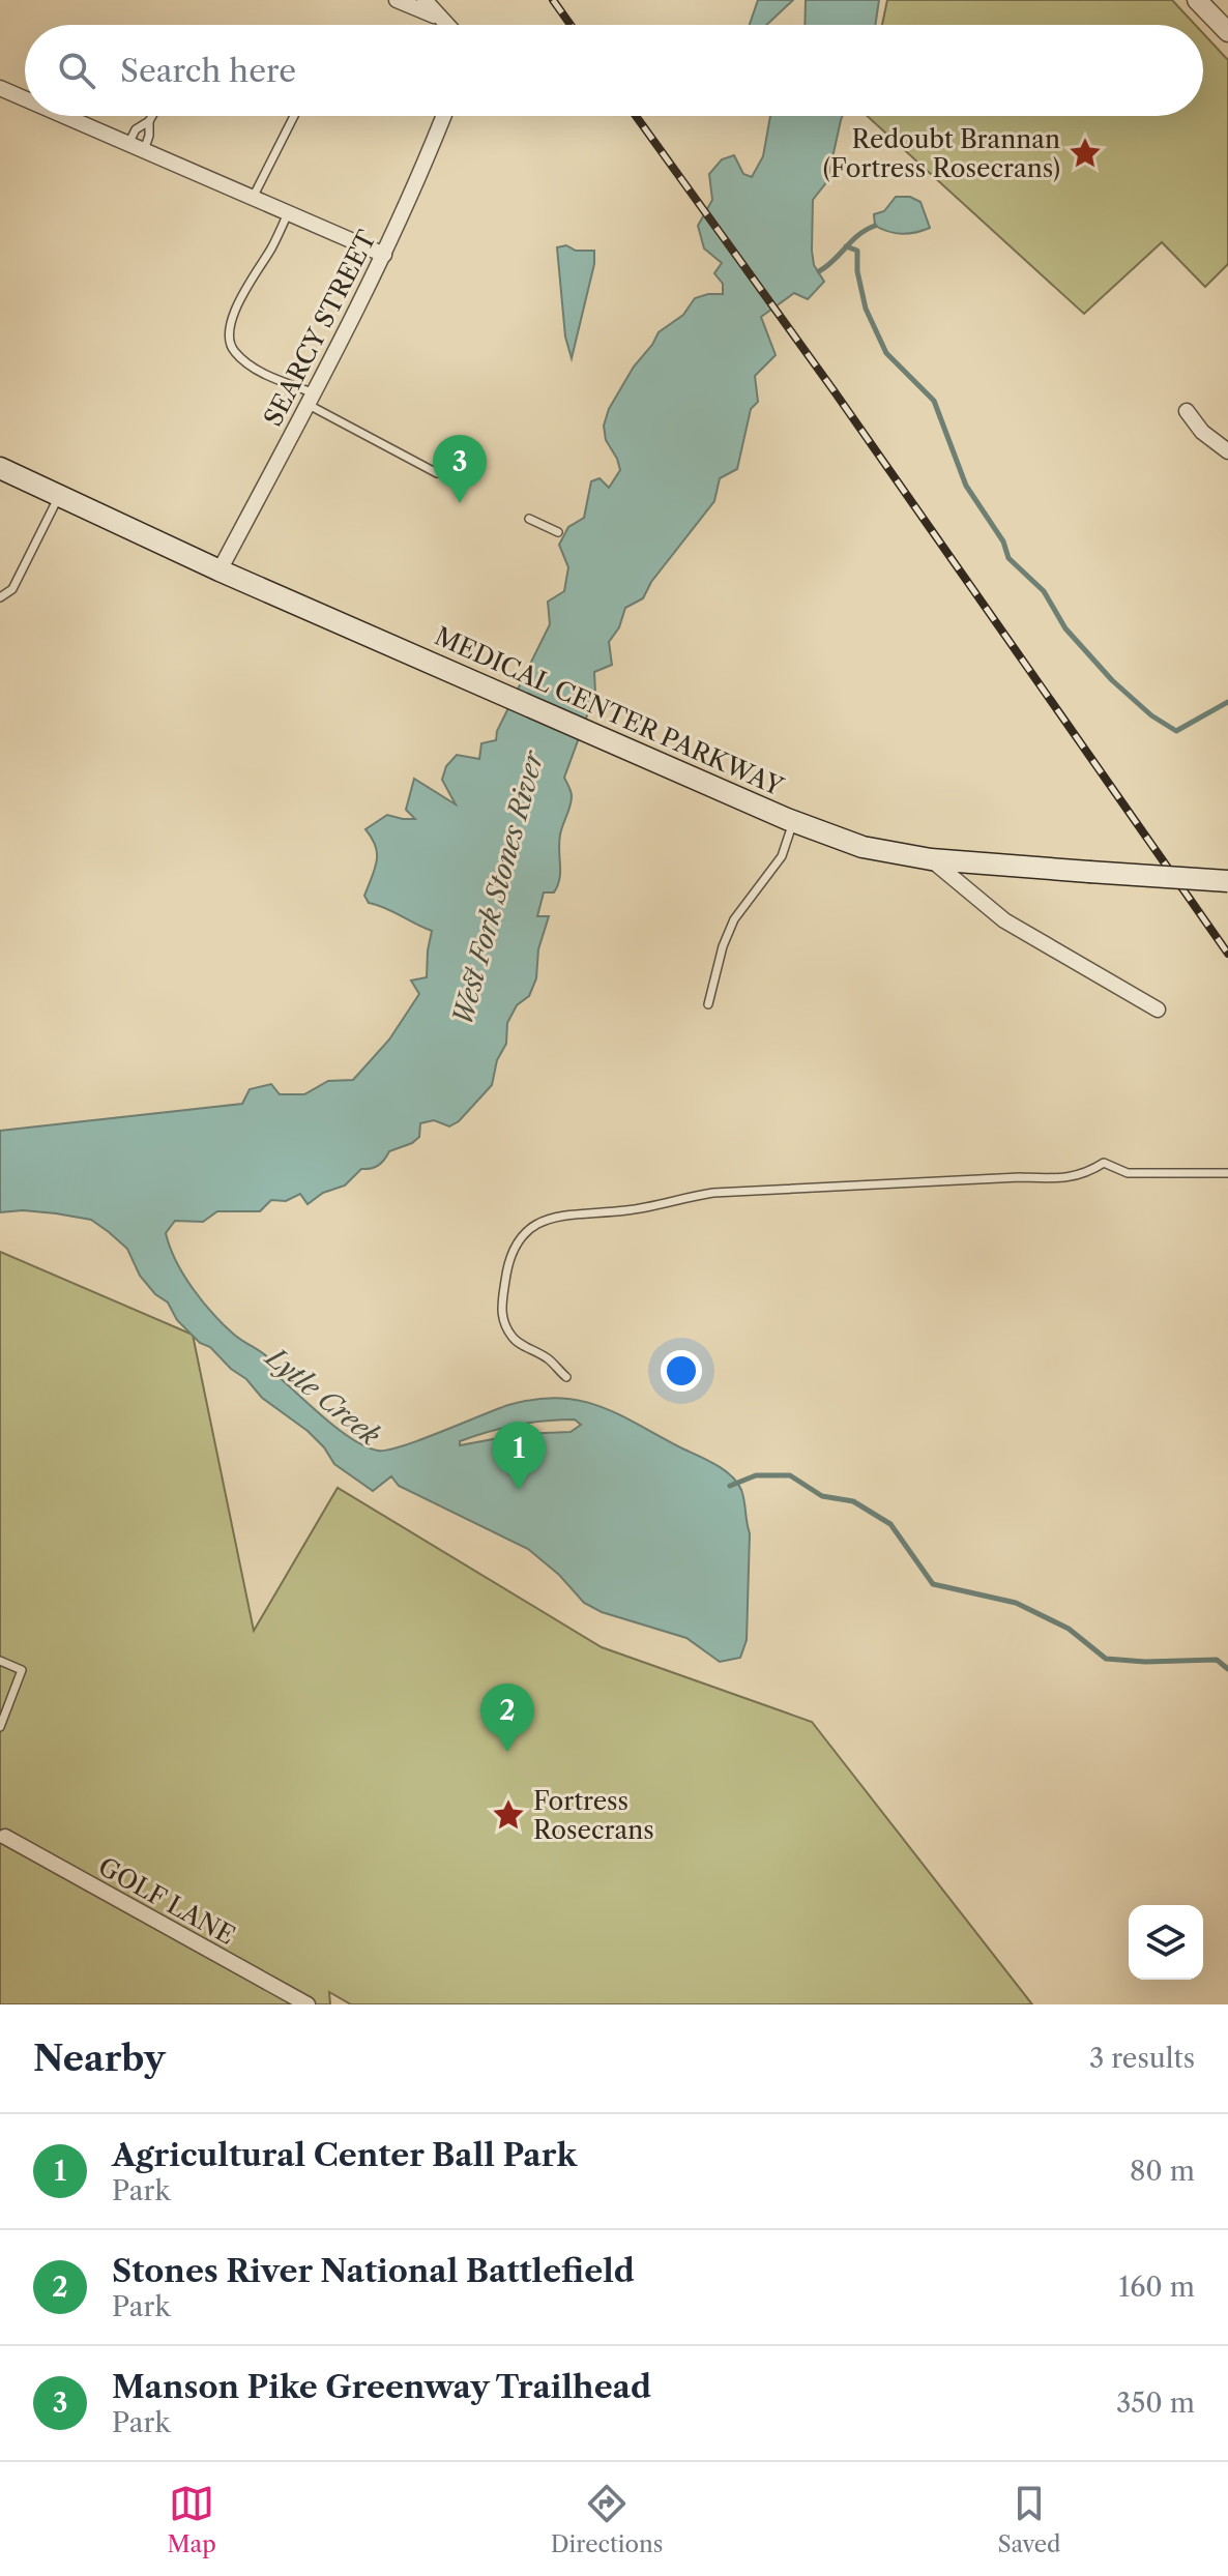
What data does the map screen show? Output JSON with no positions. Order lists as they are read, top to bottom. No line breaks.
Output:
{"streets":{"main road":["MEDICAL CENTER PARKWAY"],"street":["SEARCY STREET","GOLF LANE"]},"crossings":[["SEARCY STREET","MEDICAL CENTER PARKWAY"]],"water":["West Fork Stones River","Lytle Creek"],"places":{"place":["Redoubt Brannan (Fortress Rosecrans)","Fortress Rosecrans"]},"page":{"search":"Search here","pins":["3","1","2"],"heading":["Nearby","3 results"],"list":[{"mark":"1","name":"Agricultural Center Ball Park","note":"Park","value":"80 m"},{"mark":"2","name":"Stones River National Battlefield","note":"Park","value":"160 m"},{"mark":"3","name":"Manson Pike Greenway Trailhead","note":"Park","value":"350 m"}],"nav":["Map","Directions","Saved"]}}
